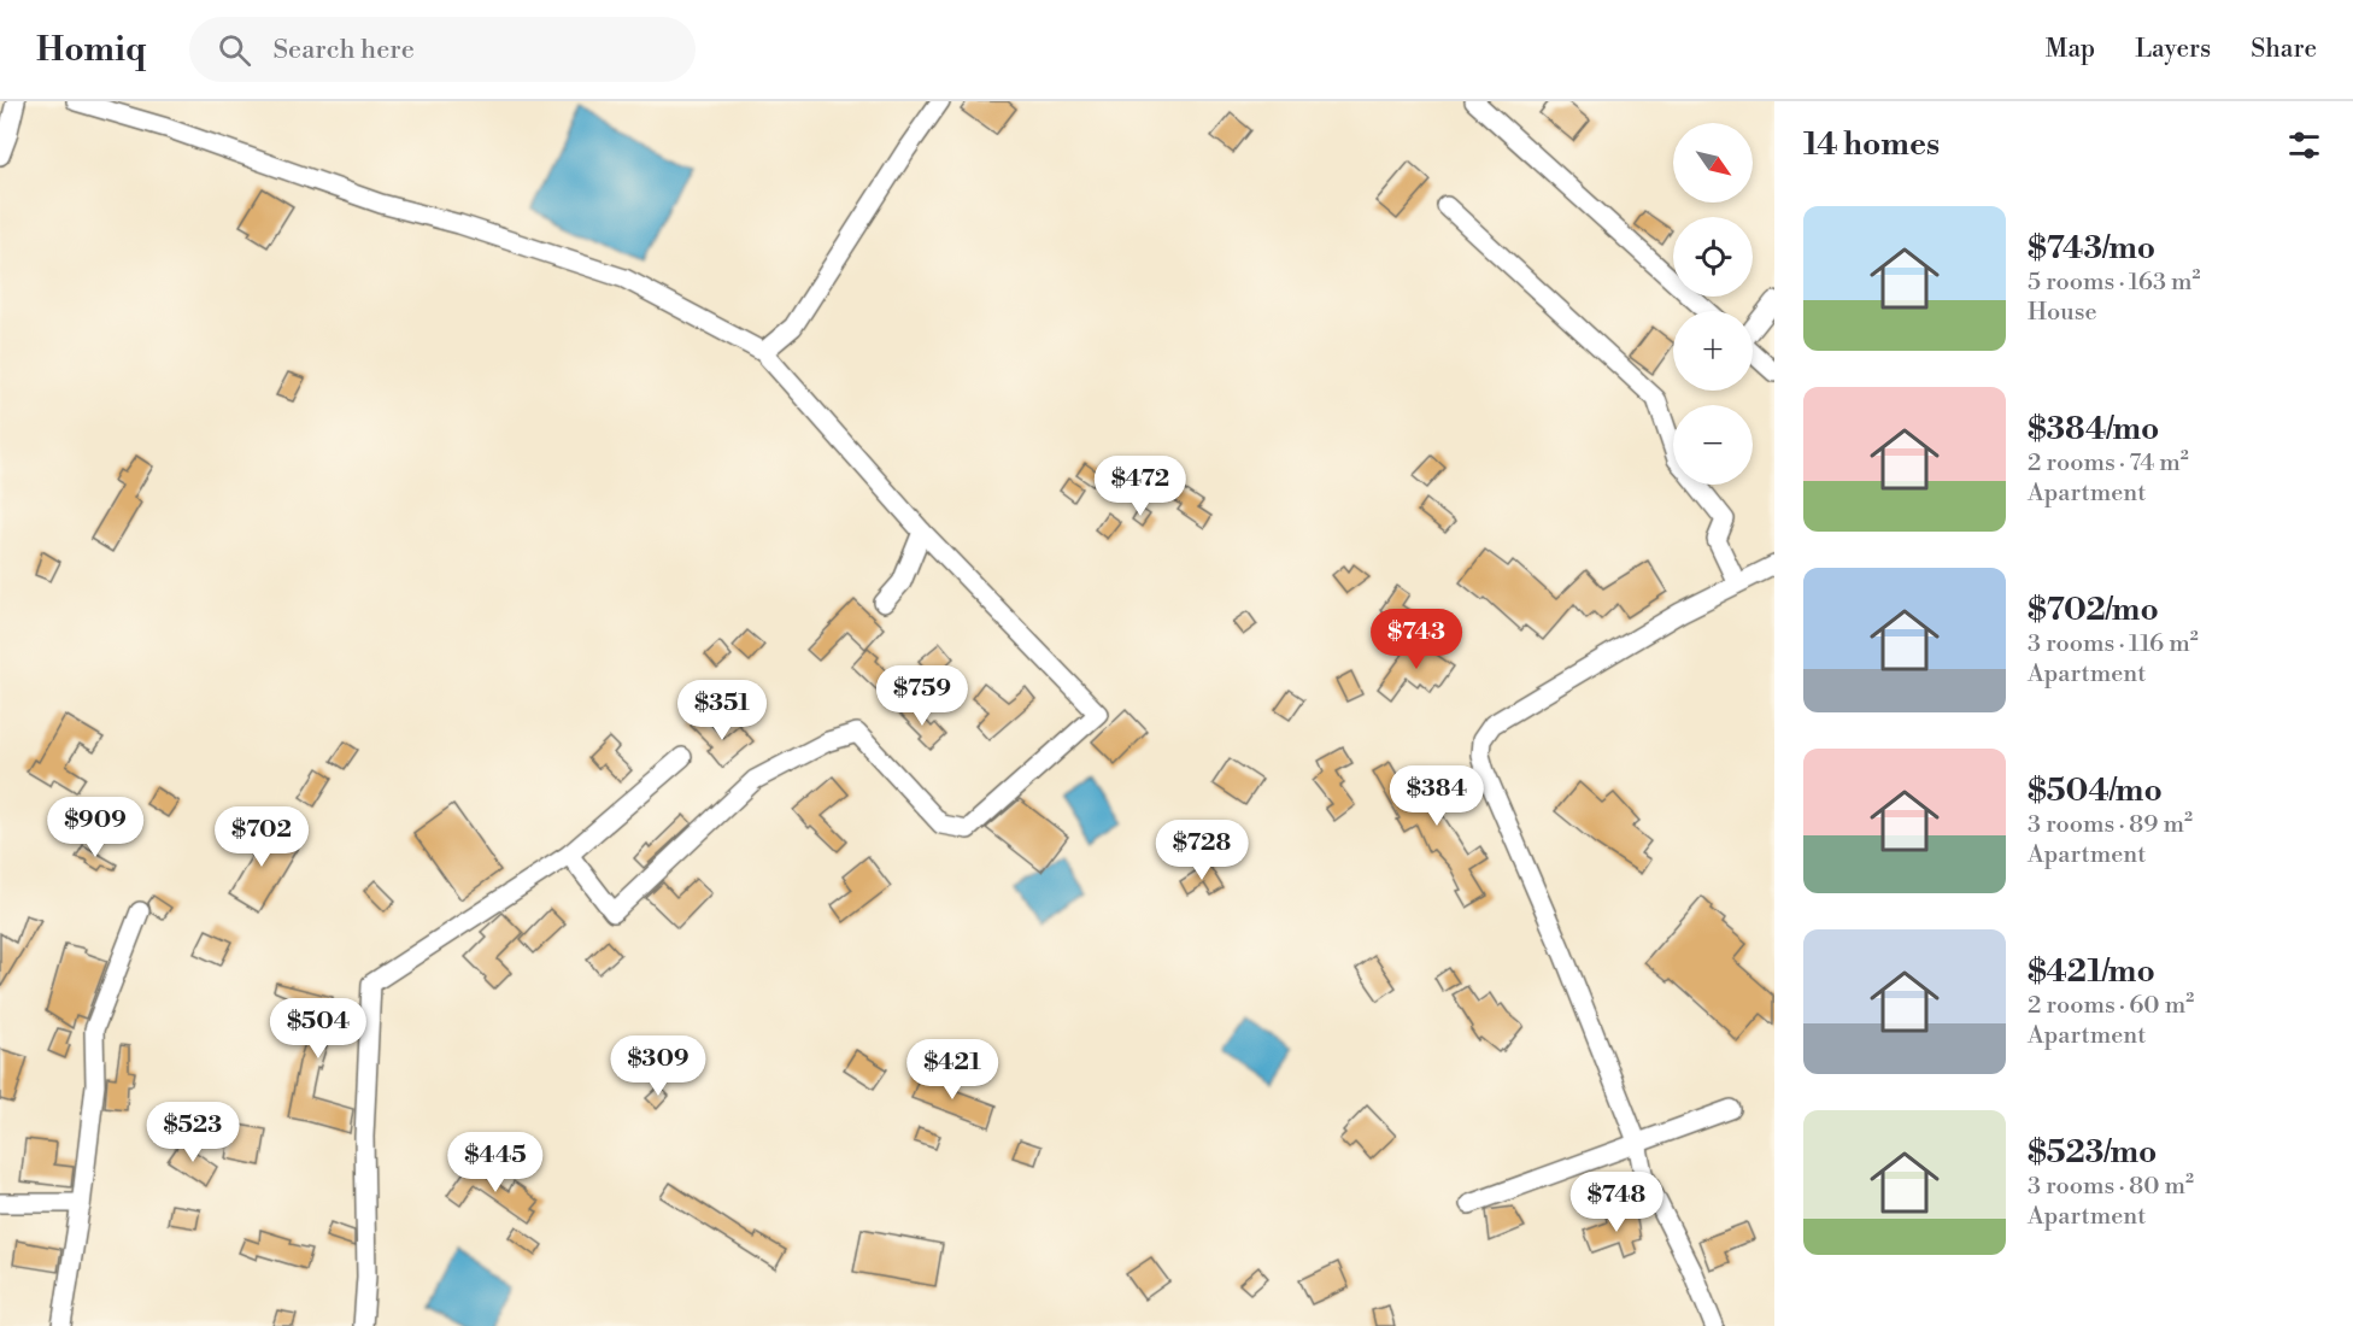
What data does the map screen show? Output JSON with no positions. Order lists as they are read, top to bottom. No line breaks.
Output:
{"north":"bottom right","page":{"header":"Homiq","search":"Search here","nav":["Map","Layers","Share"],"heading":"14 homes","map_buttons":["+","−"],"list":[{"name":"$743/mo","note":"5 rooms · 163 m² · House"},{"name":"$384/mo","note":"2 rooms · 74 m² · Apartment"},{"name":"$702/mo","note":"3 rooms · 116 m² · Apartment"},{"name":"$504/mo","note":"3 rooms · 89 m² · Apartment"},{"name":"$421/mo","note":"2 rooms · 60 m² · Apartment"},{"name":"$523/mo","note":"3 rooms · 80 m² · Apartment"}],"price":["$472","$743","$759","$351","$384","$909","$702","$728","$504","$309","$421","$523","$445","$748"]}}
